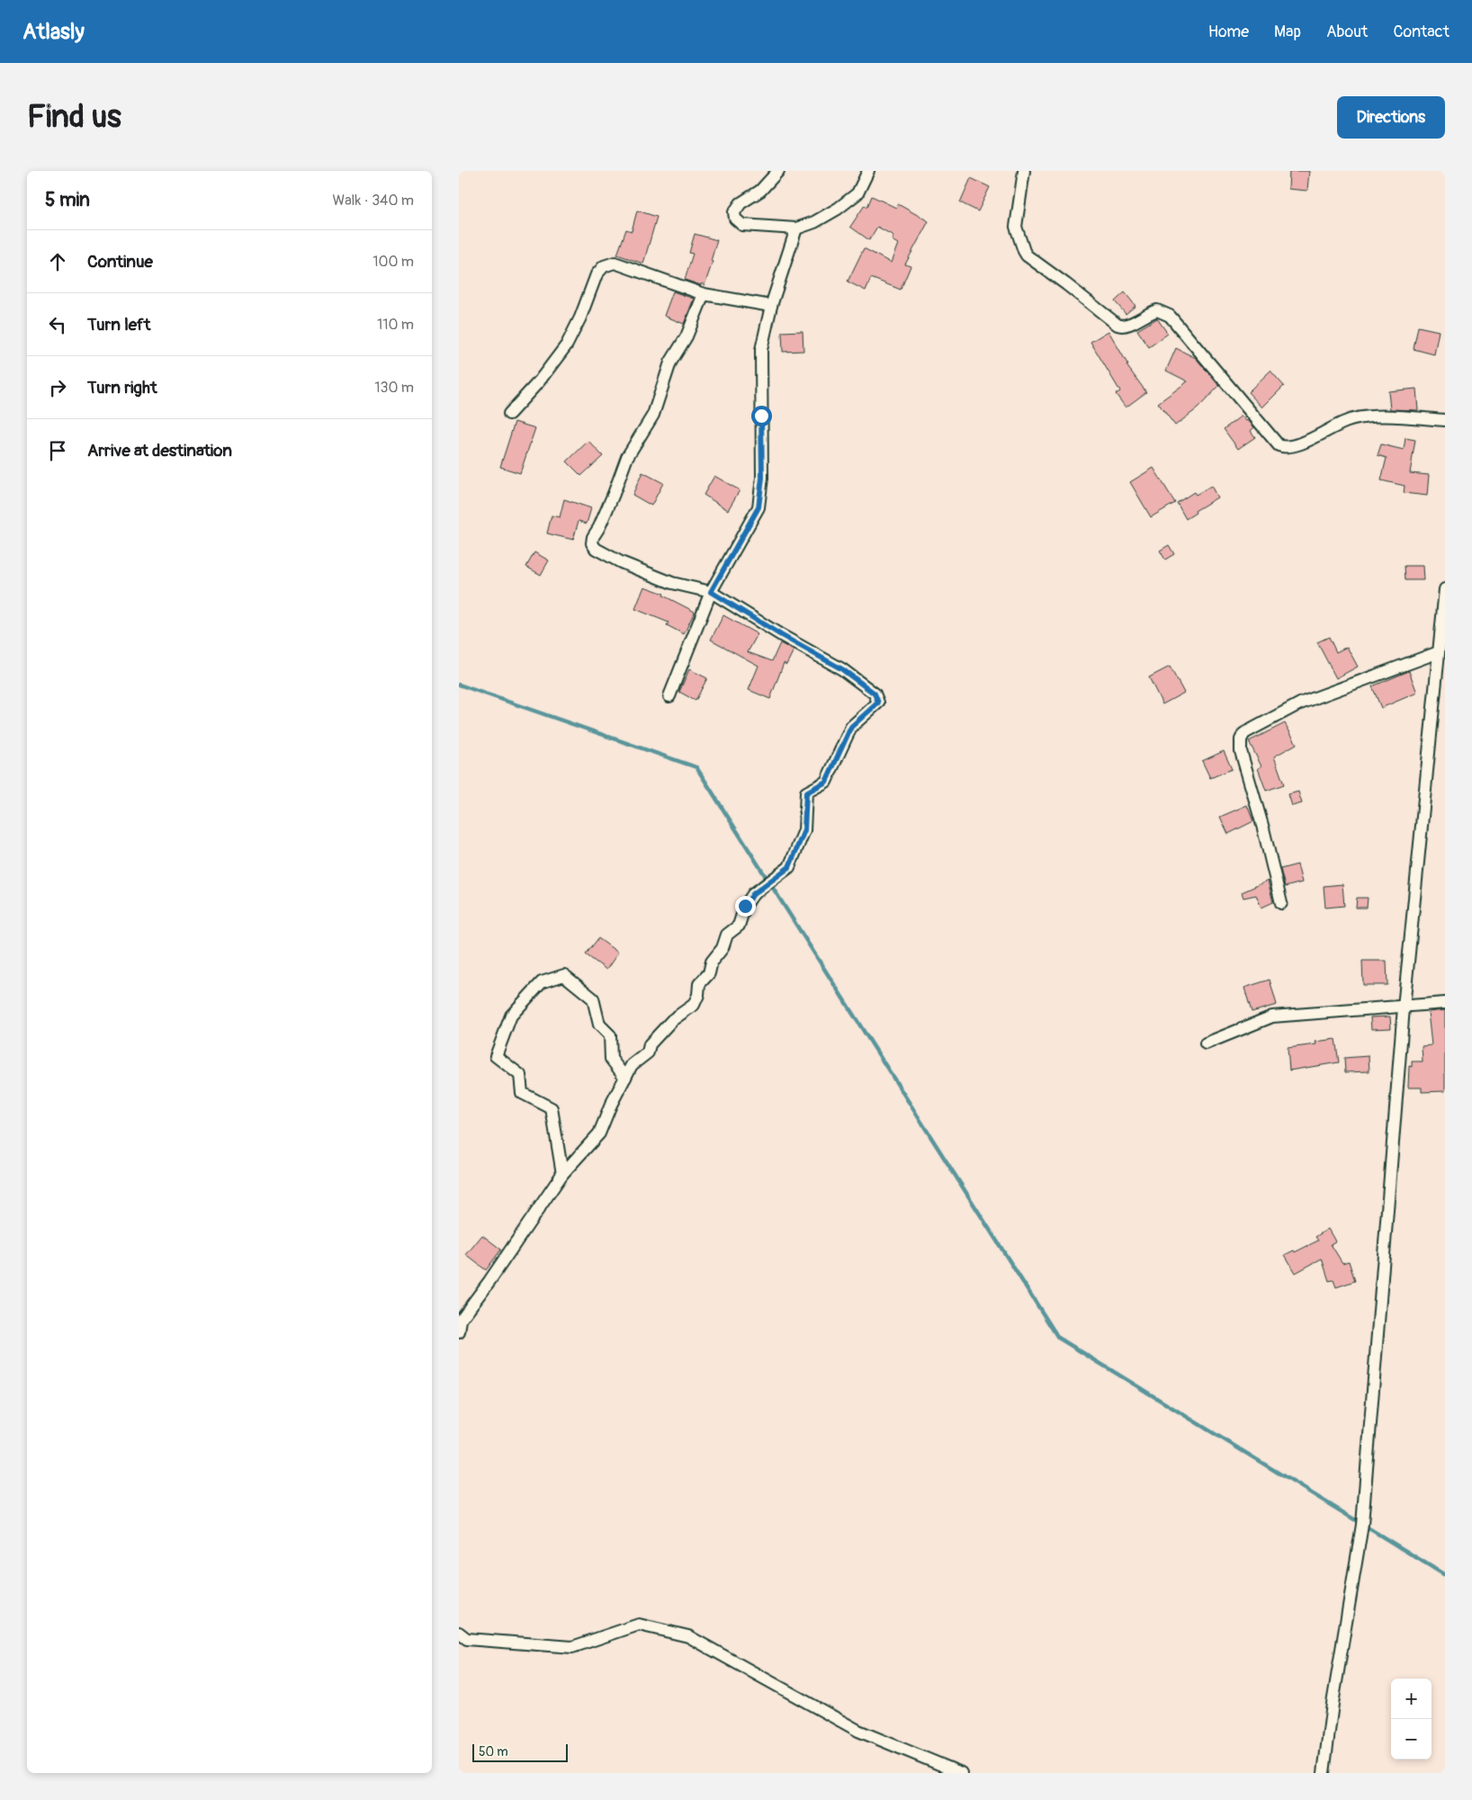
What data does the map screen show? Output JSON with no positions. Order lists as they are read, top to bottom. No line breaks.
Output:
{"scale_bar":"50 m","page":{"header":"Atlasly","nav":["Home","Map","About","Contact"],"buttons":"Directions","title":"Find us","heading":["5 min","Walk · 340 m"],"list":[["Continue","100 m"],["Turn left","110 m"],["Turn right","130 m"],"Arrive at destination"],"map_buttons":["+","−"],"scale":"50 m"}}
